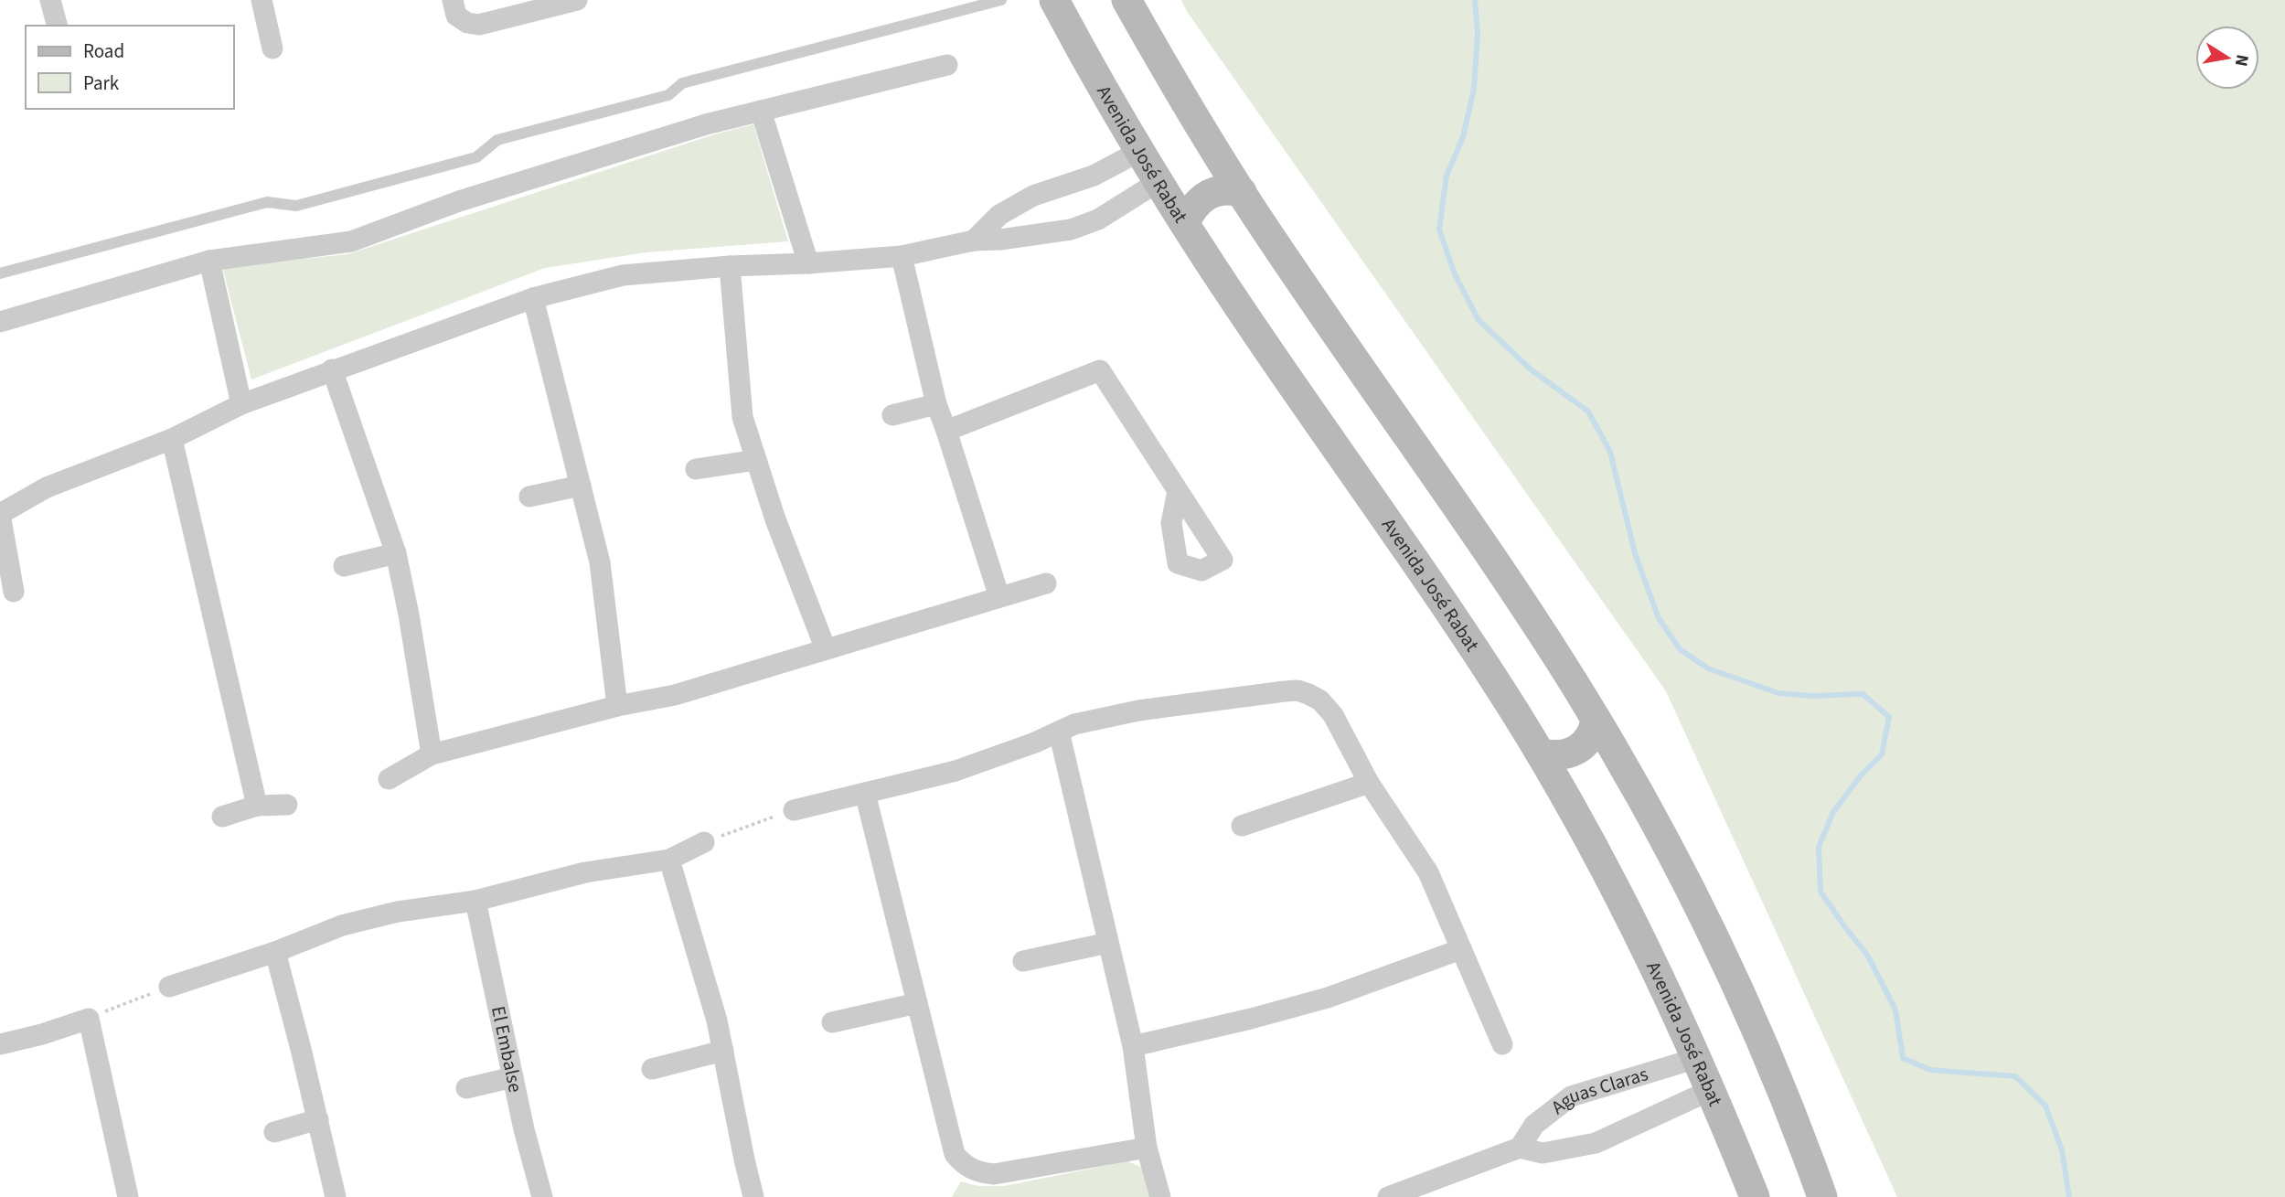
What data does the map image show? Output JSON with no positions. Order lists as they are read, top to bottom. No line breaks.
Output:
{"streets":{"street":["Avenida José Rabat","El Embalse","Aguas Claras"]},"crossings":[["Avenida José Rabat","Aguas Claras"]],"legend":["Road","Park"],"north":"right"}
